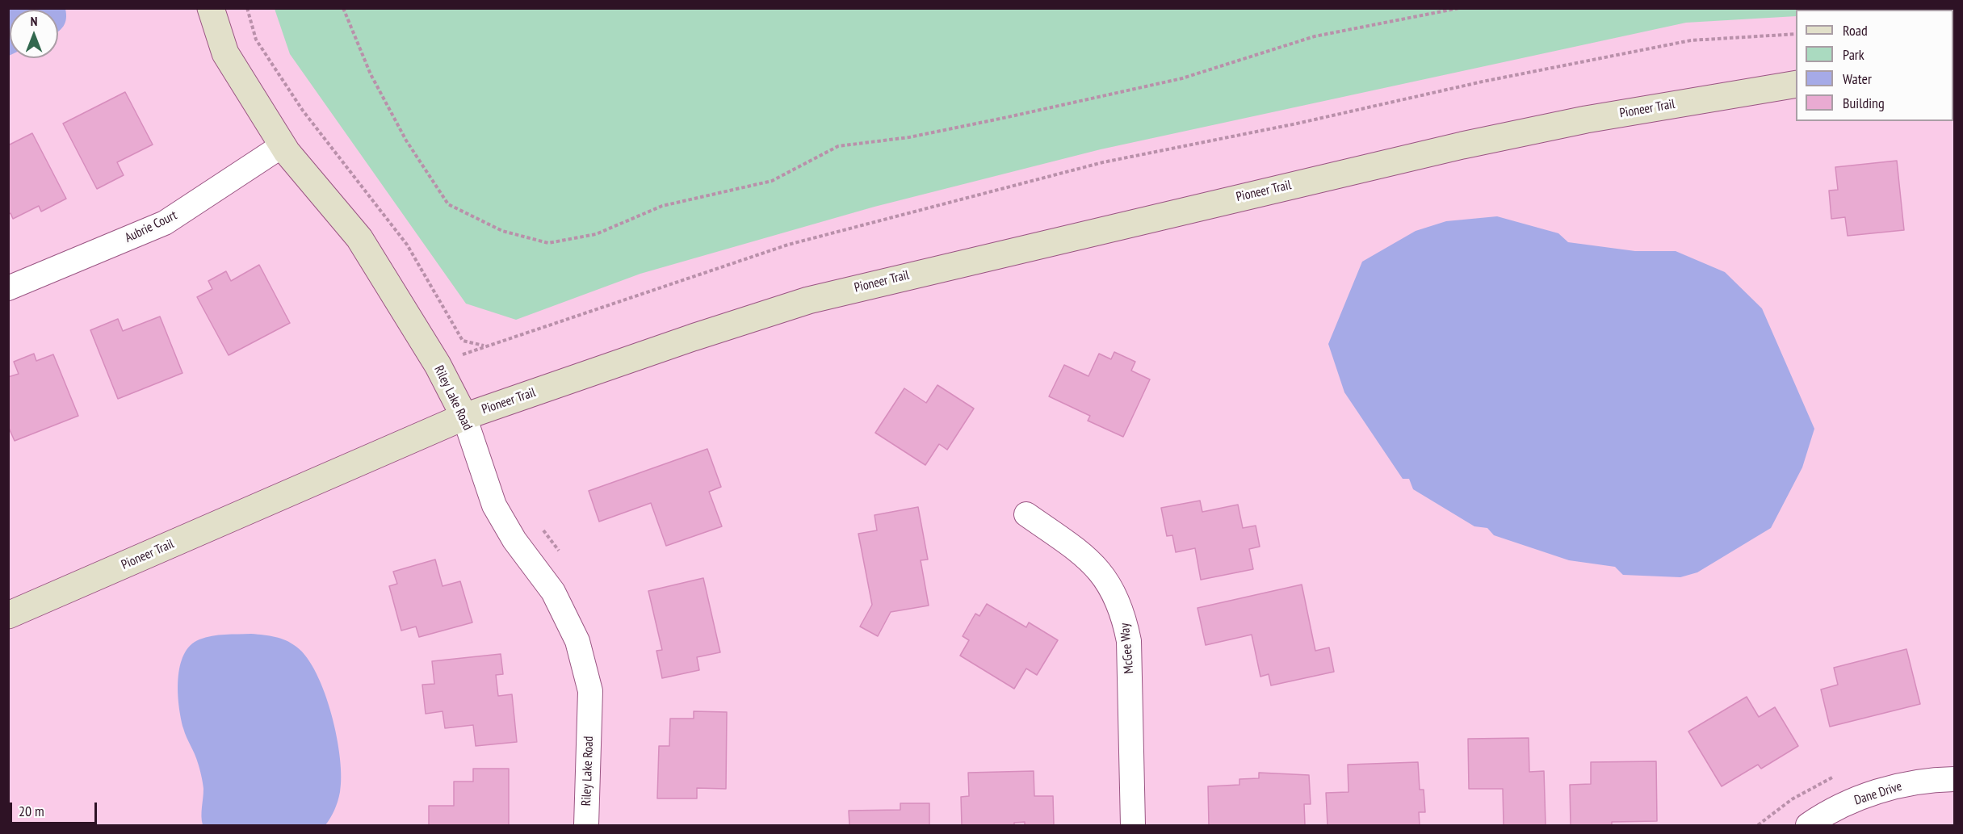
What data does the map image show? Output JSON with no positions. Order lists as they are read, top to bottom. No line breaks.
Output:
{"streets":{"main road":["Pioneer Trail","Riley Lake Road"],"street":["Aubrie Court","McGee Way","Dane Drive"]},"crossings":[["Pioneer Trail","Riley Lake Road"],["Aubrie Court","Riley Lake Road"]],"legend":["Road","Park","Water","Building"],"scale_bar":"20 m","north":"top"}
